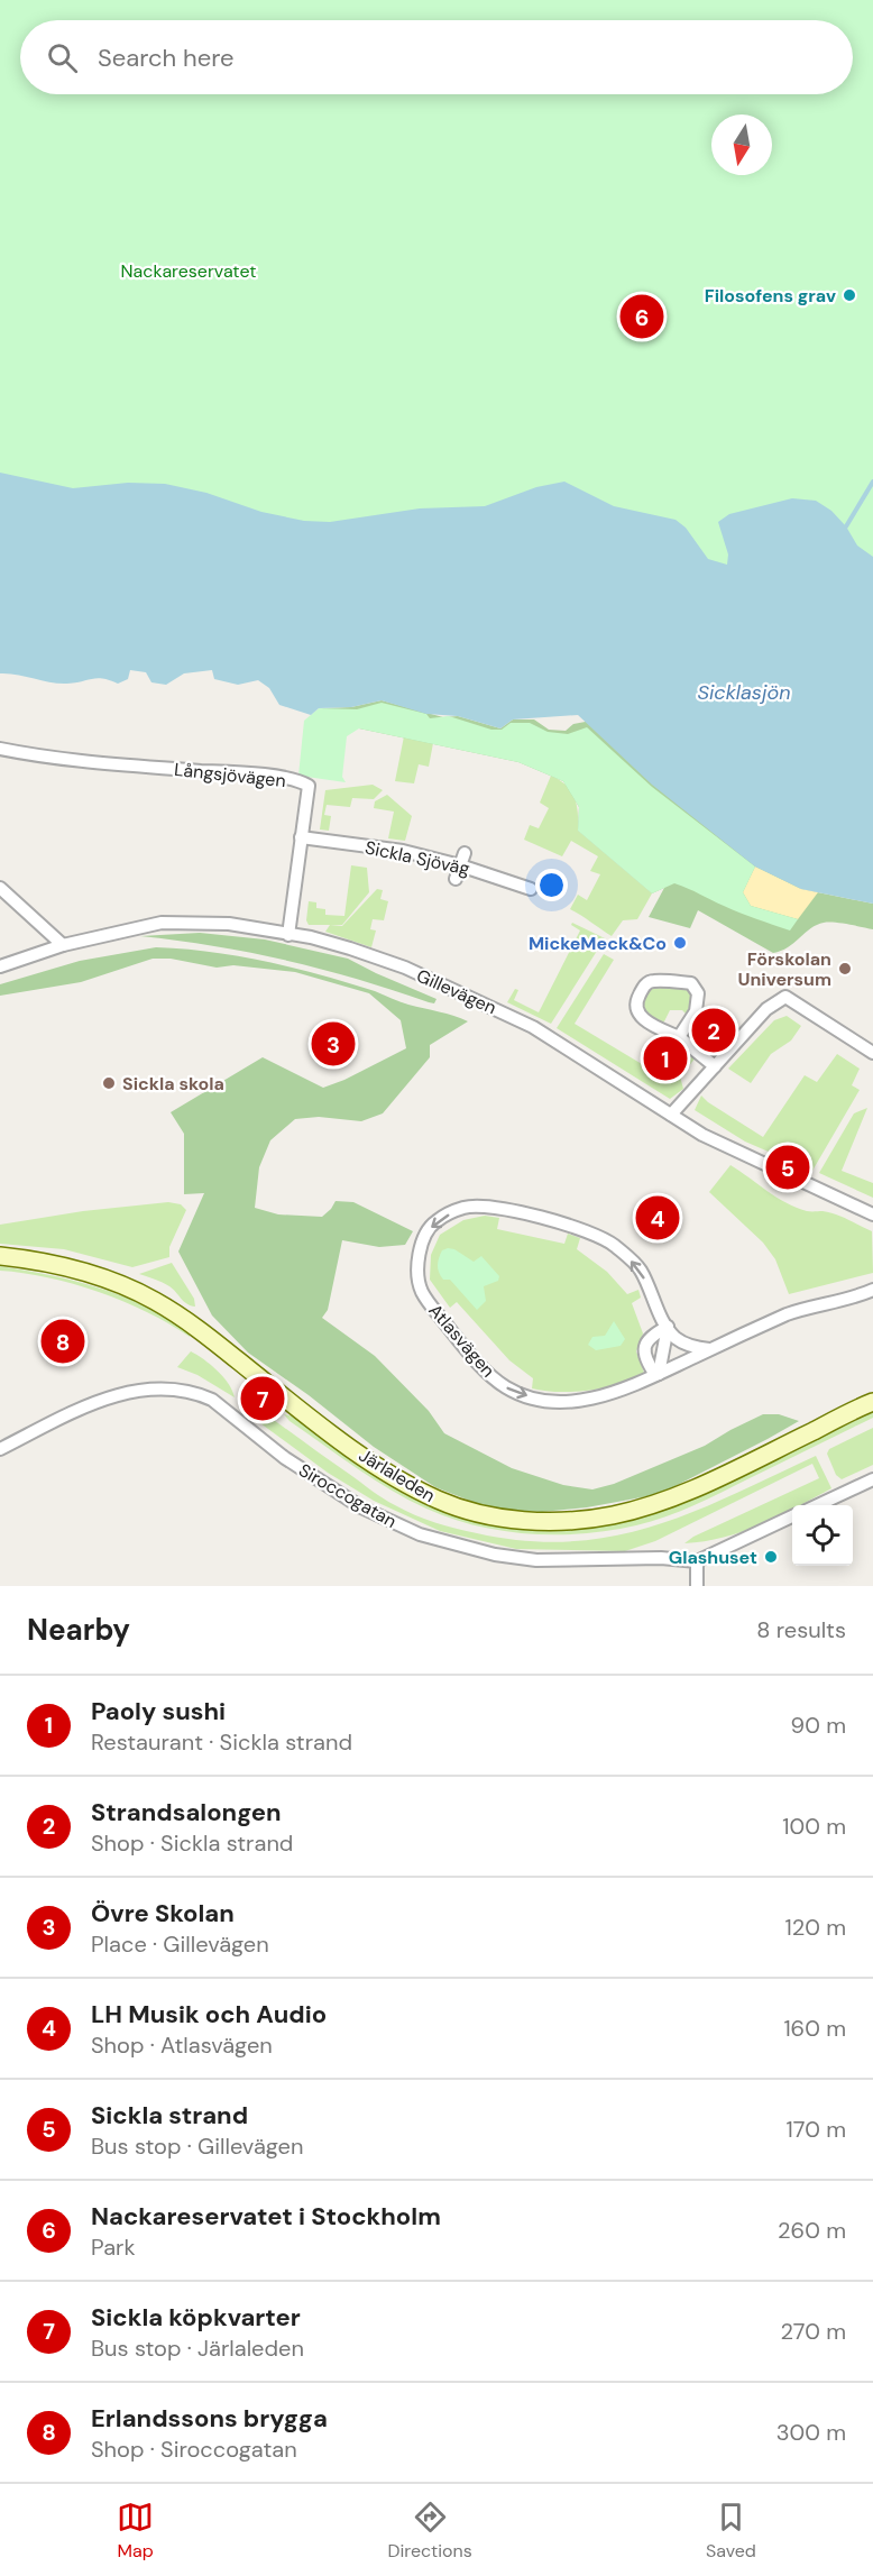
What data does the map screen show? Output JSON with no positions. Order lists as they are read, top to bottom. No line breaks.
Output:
{"streets":{"main road":["Järlaleden"],"street":["Långsjövägen","Sickla Sjöväg","Gillevägen","Atlasvägen","Siroccogatan"]},"crossings":[["Långsjövägen","Sickla Sjöväg"],["Långsjövägen","Gillevägen"]],"water":["Sicklasjön"],"parks":["Nackareservatet"],"places":["Filosofens grav","MickeMeck&Co","Förskolan Universum","Sickla skola","Glashuset"],"north":"bottom","page":{"search":"Search here","pins":["6","2","3","1","5","4","8","7"],"heading":["Nearby","8 results"],"list":[{"mark":"1","name":"Paoly sushi","note":"Restaurant · Sickla strand","value":"90 m"},{"mark":"2","name":"Strandsalongen","note":"Shop · Sickla strand","value":"100 m"},{"mark":"3","name":"Övre Skolan","note":"Place · Gillevägen","value":"120 m"},{"mark":"4","name":"LH Musik och Audio","note":"Shop · Atlasvägen","value":"160 m"},{"mark":"5","name":"Sickla strand","note":"Bus stop · Gillevägen","value":"170 m"},{"mark":"6","name":"Nackareservatet i Stockholm","note":"Park","value":"260 m"},{"mark":"7","name":"Sickla köpkvarter","note":"Bus stop · Järlaleden","value":"270 m"},{"mark":"8","name":"Erlandssons brygga","note":"Shop · Siroccogatan","value":"300 m"}],"nav":["Map","Directions","Saved"]}}
